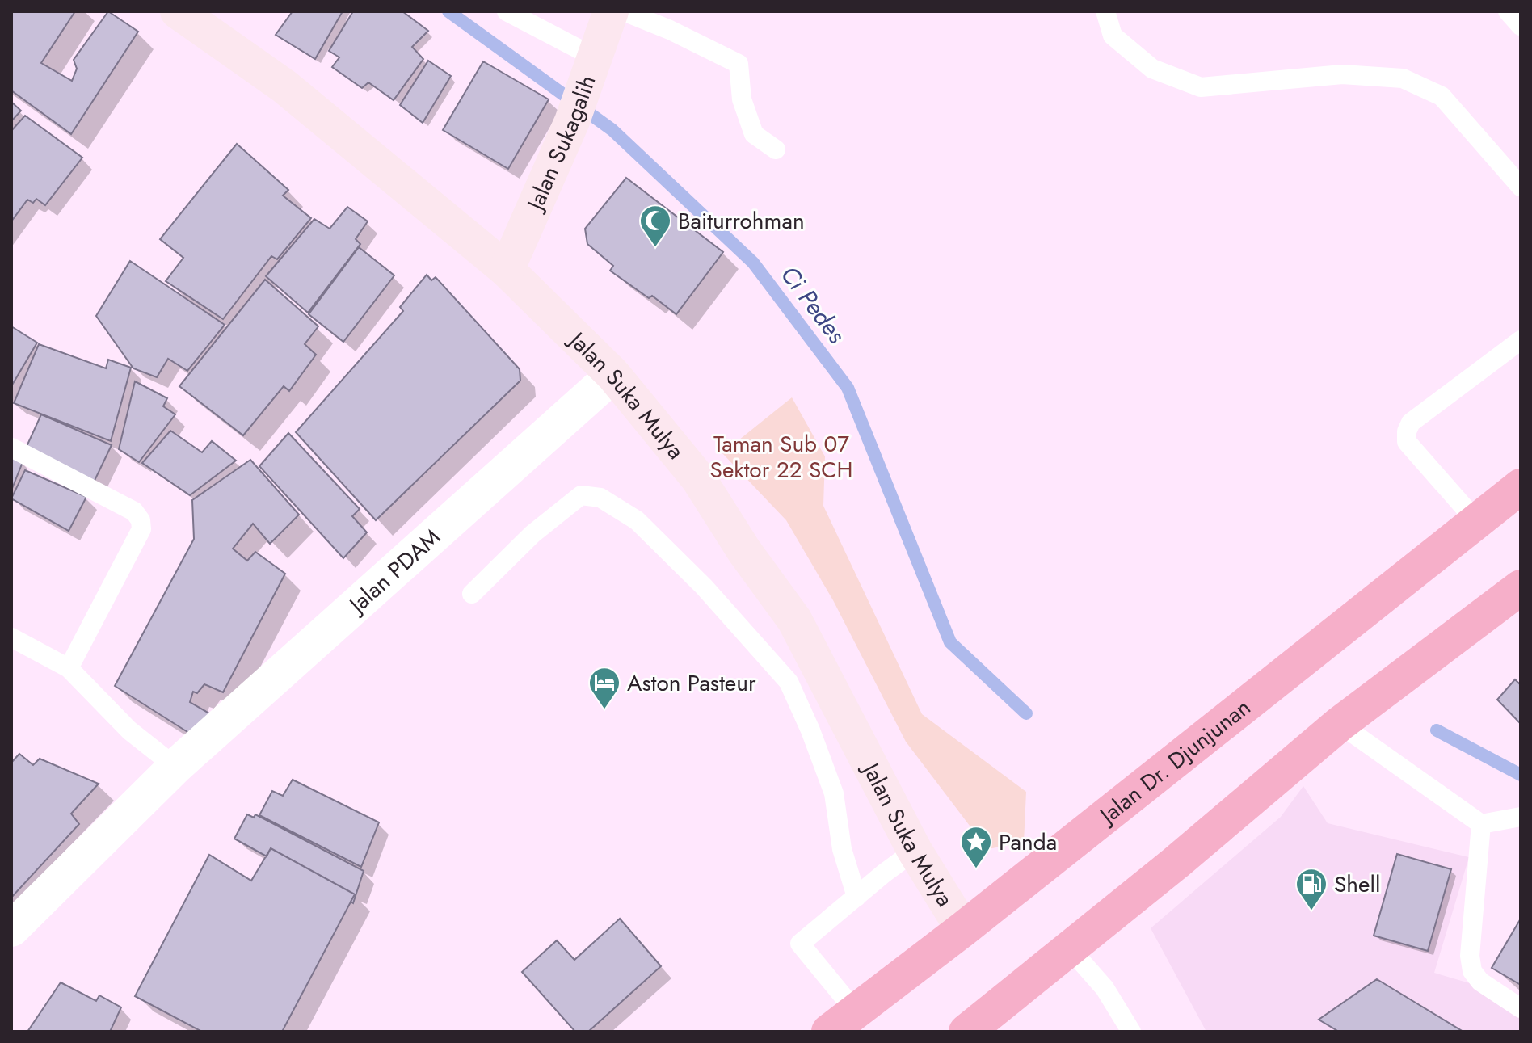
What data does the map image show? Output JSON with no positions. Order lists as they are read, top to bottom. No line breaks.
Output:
{"streets":{"highway":["Jalan Dr. Djunjunan"],"street":["Jalan Sukagalih","Jalan Suka Mulya","Jalan PDAM"]},"crossings":[["Jalan Sukagalih","Jalan Suka Mulya"],["Jalan Suka Mulya","Jalan PDAM"],["Jalan Suka Mulya","Jalan Dr. Djunjunan"]],"water":["Ci Pedes"],"parks":["Taman Sub 07 Sektor 22 SCH"],"places":{"mosque":["Baiturrohman"],"hotel":["Aston Pasteur"],"place":["Panda"],"fuel station":["Shell"]}}
